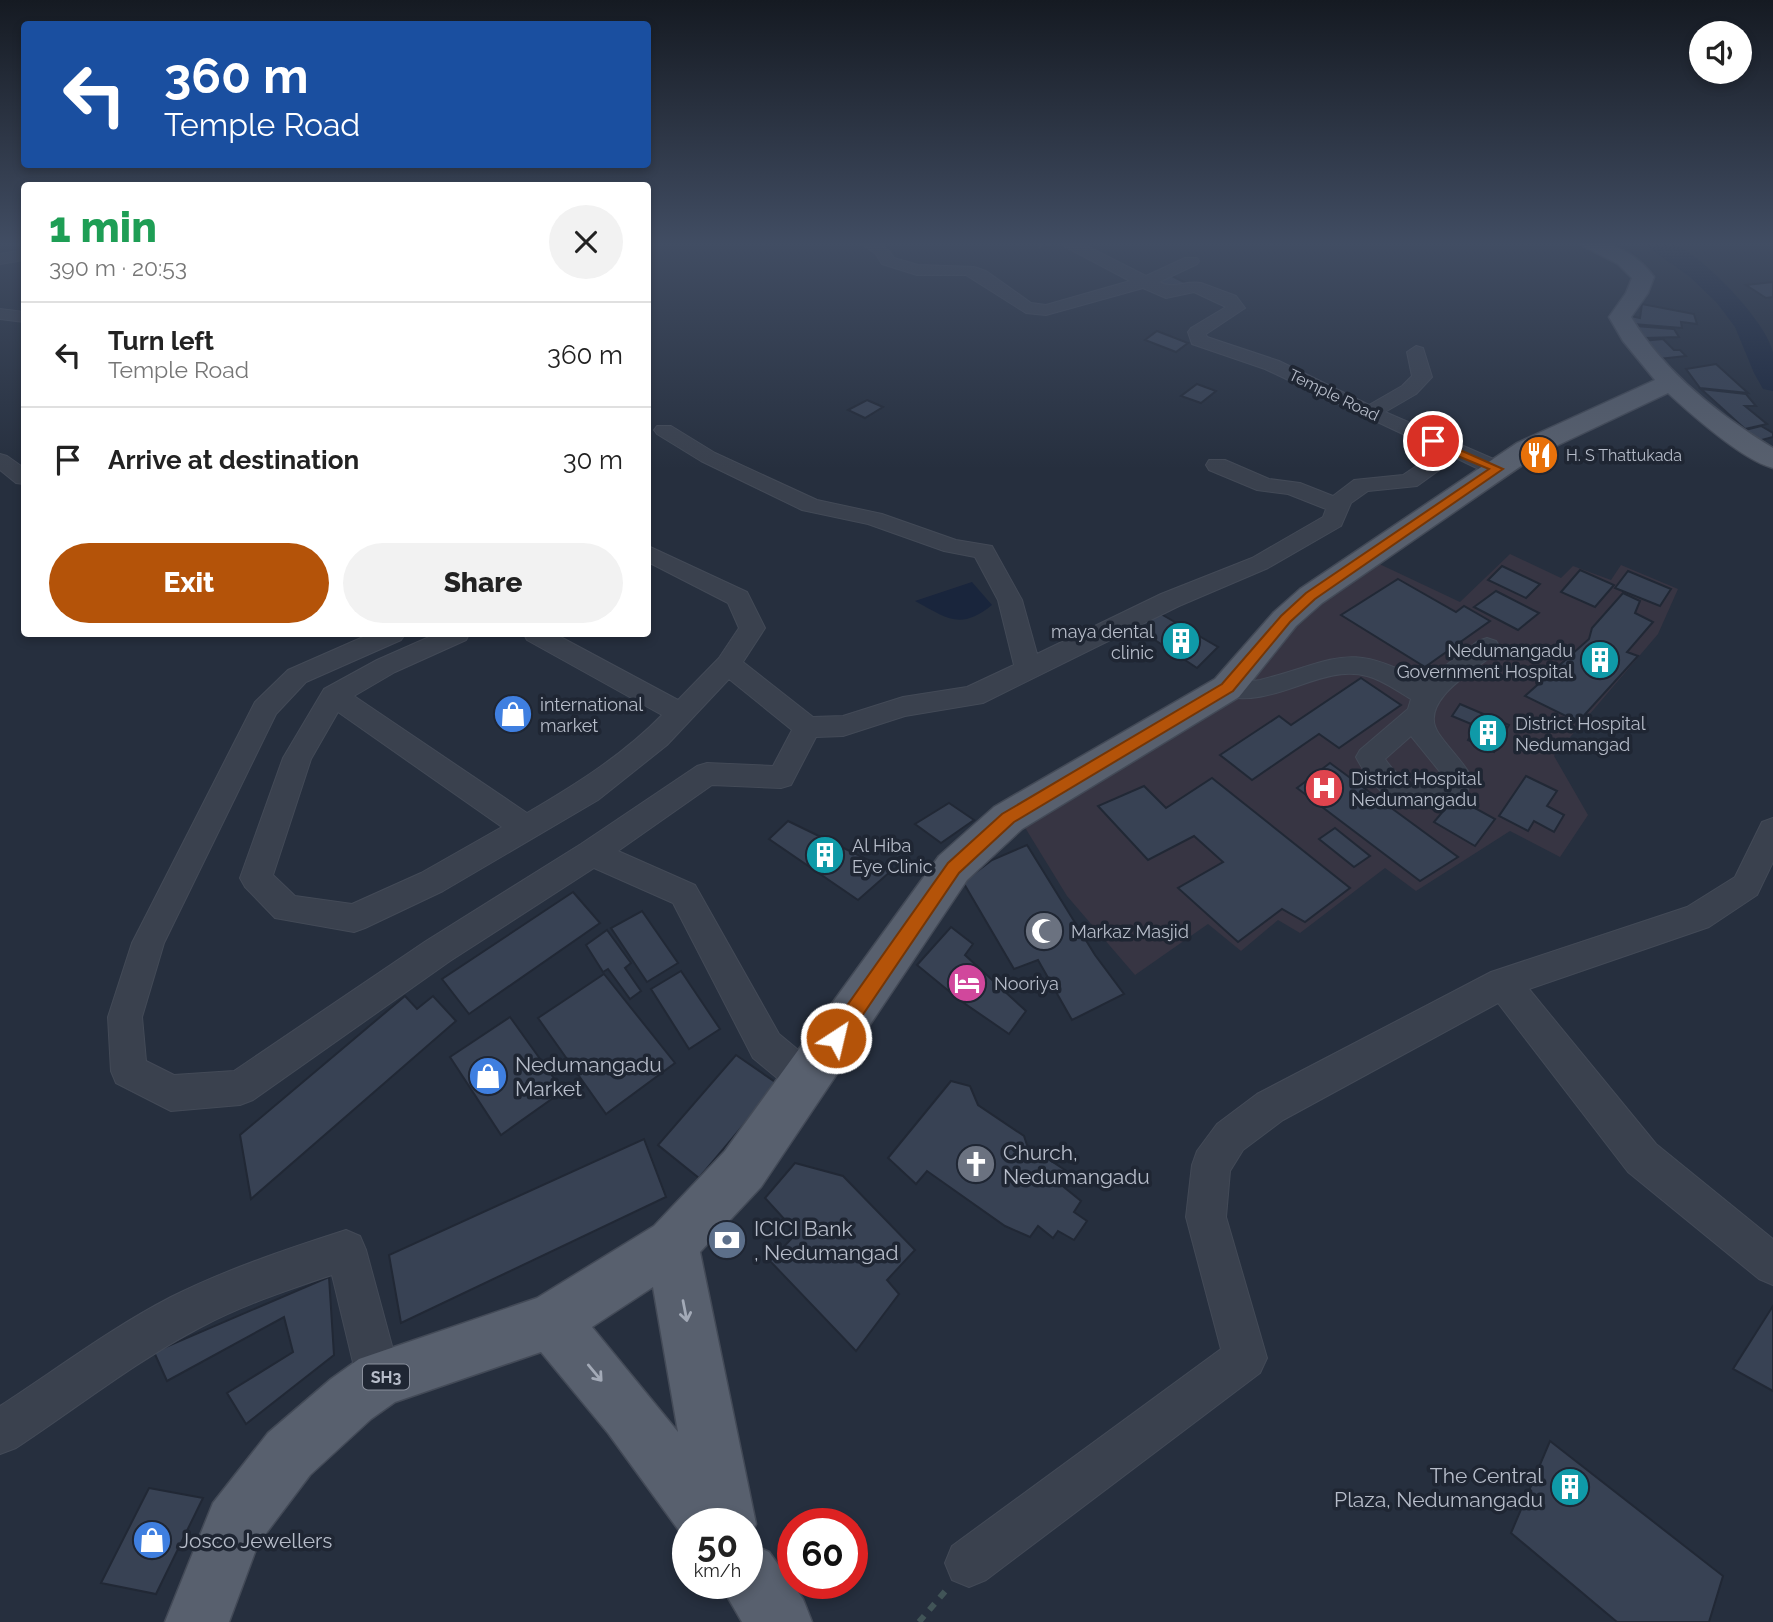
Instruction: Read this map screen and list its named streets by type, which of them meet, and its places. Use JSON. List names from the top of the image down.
{
  "streets": {
    "main road": ["SH3"],
    "street": ["Temple Road"]
  },
  "crossings": [
    ["Temple Road", "SH3"]
  ],
  "places": {
    "restaurant": ["H. S Thattukada"],
    "building": [
      "maya dental clinic",
      "Nedumangadu Government Hospital",
      "District Hospital Nedumangad",
      "Al Hiba Eye Clinic",
      "The Central Plaza, Nedumangadu"
    ],
    "shop": ["international market", "Nedumangadu Market", "Josco Jewellers"],
    "hospital": ["District Hospital Nedumangadu"],
    "mosque": ["Markaz Masjid"],
    "hotel": ["Nooriya"],
    "church": ["Church, Nedumangadu"],
    "bank": ["ICICI Bank , Nedumangad"]
  },
  "page": {
    "turn": ["360 m", "Temple Road"],
    "heading": ["1 min", "390 m · 20:53"],
    "list": [
      {
        "name": "Turn left",
        "note": "Temple Road",
        "value": "360 m"
      },
      {
        "name": "Arrive at destination",
        "value": "30 m"
      }
    ],
    "buttons": ["Exit", "Share"],
    "speed": "50 km/h",
    "limit": "60"
  }
}
